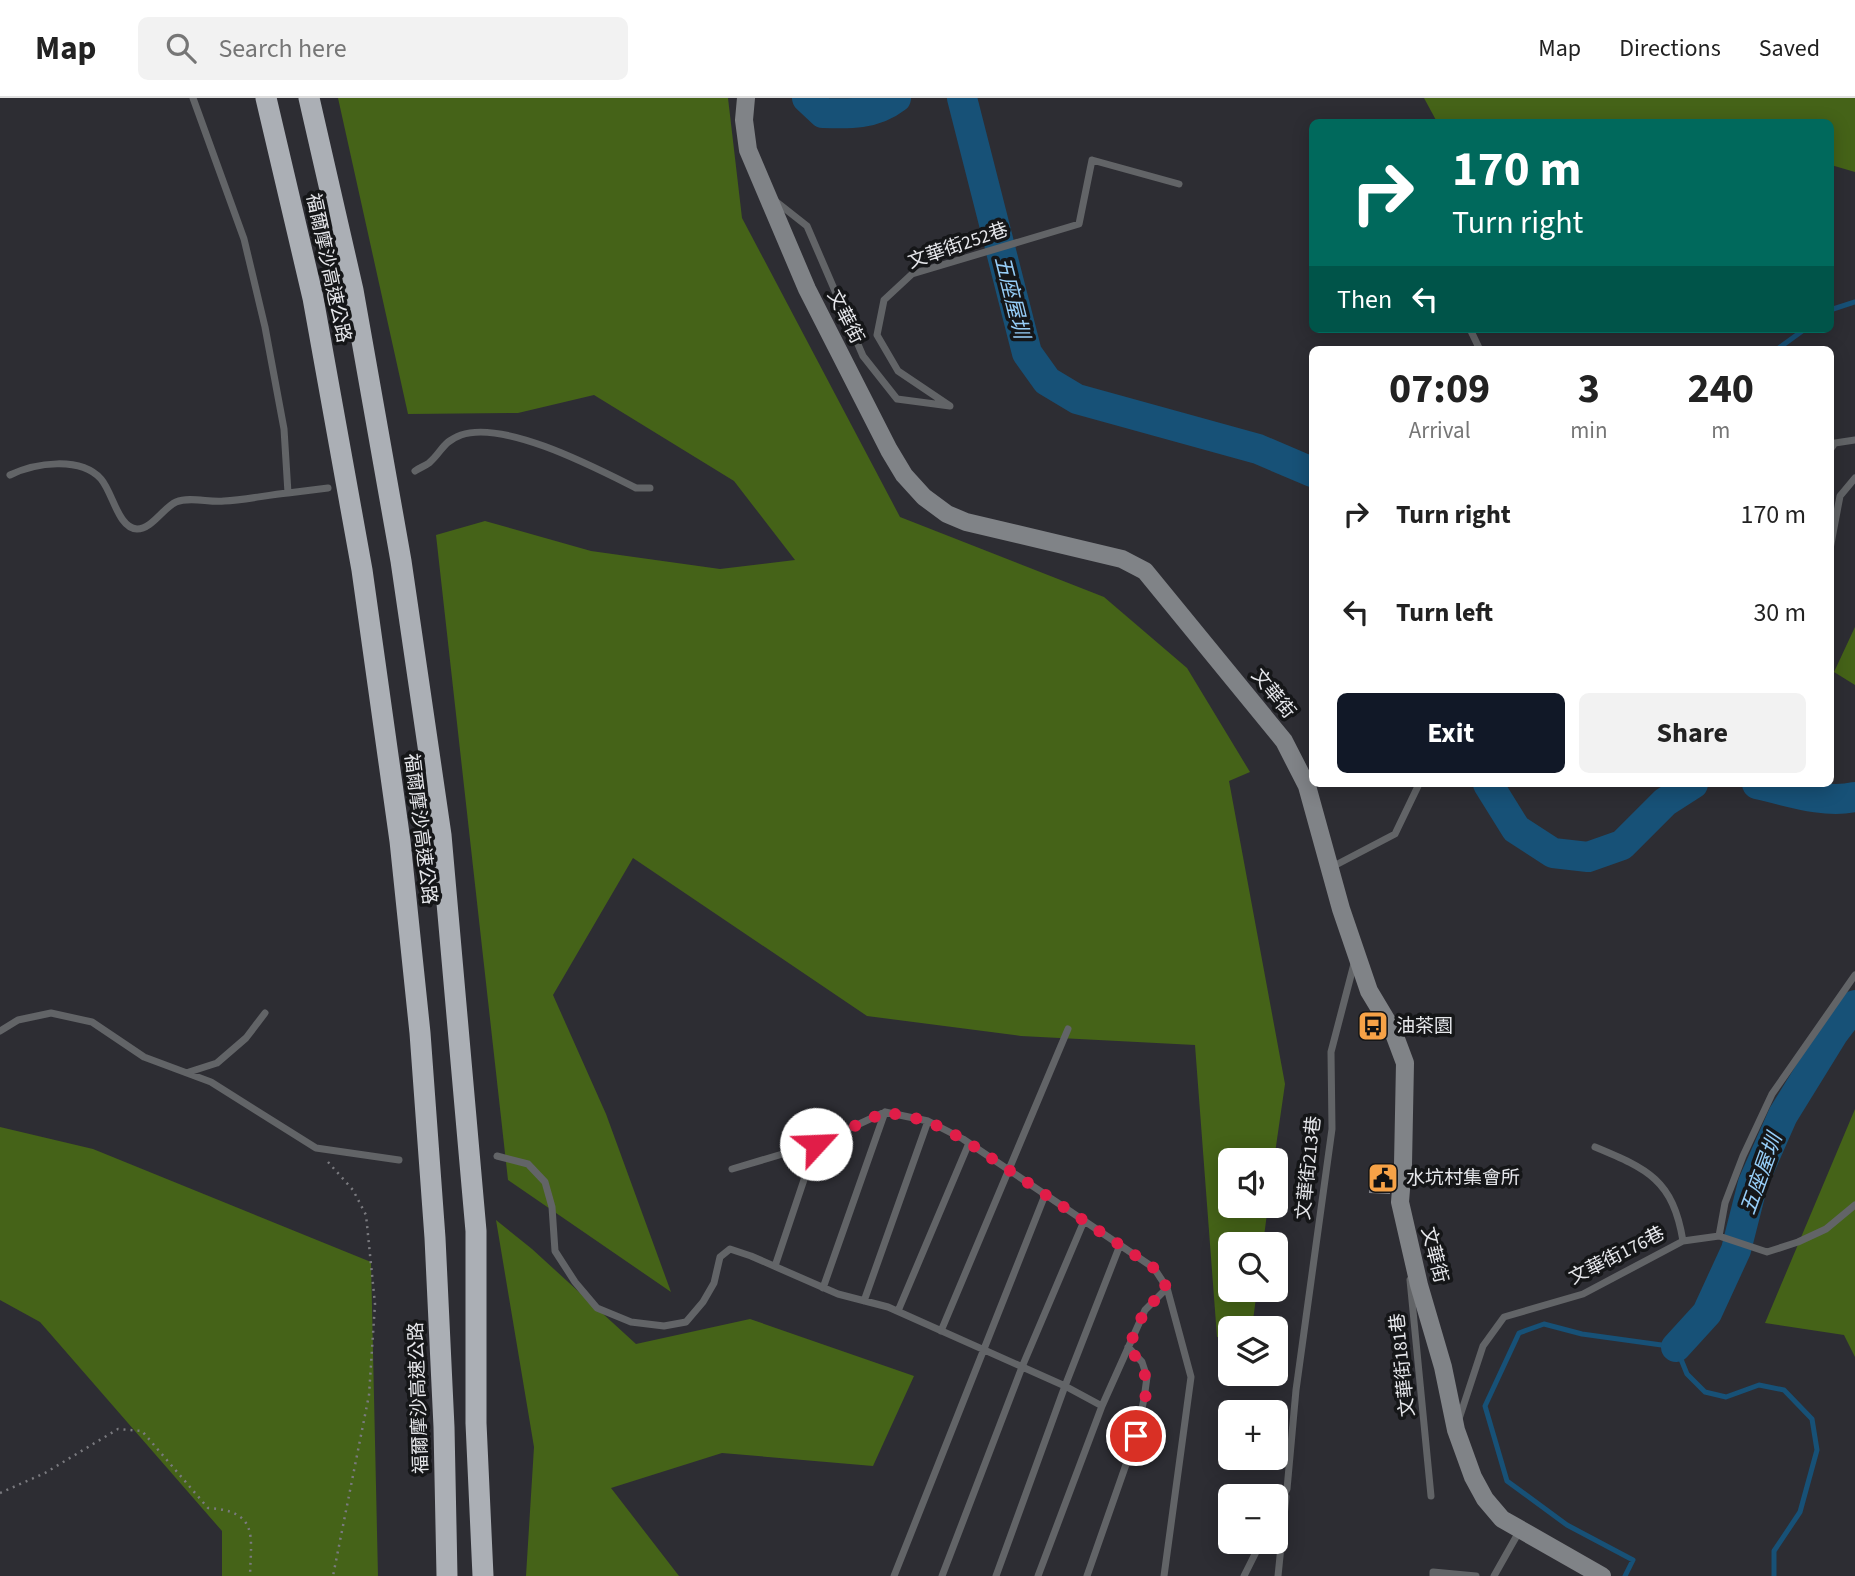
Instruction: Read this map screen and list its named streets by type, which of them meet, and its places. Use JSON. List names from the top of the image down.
{
  "streets": {
    "highway": ["福爾摩沙高速公路"],
    "street": ["文華街"],
    "lane": [
      "文華街252巷",
      "文華街213巷",
      "文華街176巷",
      "文華街181巷"
    ]
  },
  "crossings": [
    ["文華街252巷", "文華街"],
    ["文華街", "文華街213巷"],
    ["文華街", "文華街176巷"],
    ["文華街", "文華街181巷"]
  ],
  "water": ["五座屋圳"],
  "places": {
    "bus stop": ["油茶園"],
    "public building": ["水坑村集會所"]
  },
  "page": {
    "header": "Map",
    "search": "Search here",
    "nav": ["Map", "Directions", "Saved"],
    "turn": ["170 m", "Turn right"],
    "then": "Then",
    "eta": [
      "07:09",
      "Arrival",
      "3",
      "min",
      "240",
      "m"
    ],
    "list": [
      {
        "name": "Turn right",
        "value": "170 m"
      },
      {
        "name": "Turn left",
        "value": "30 m"
      }
    ],
    "buttons": ["Exit", "Share"],
    "map_buttons": ["+", "−"]
  }
}
